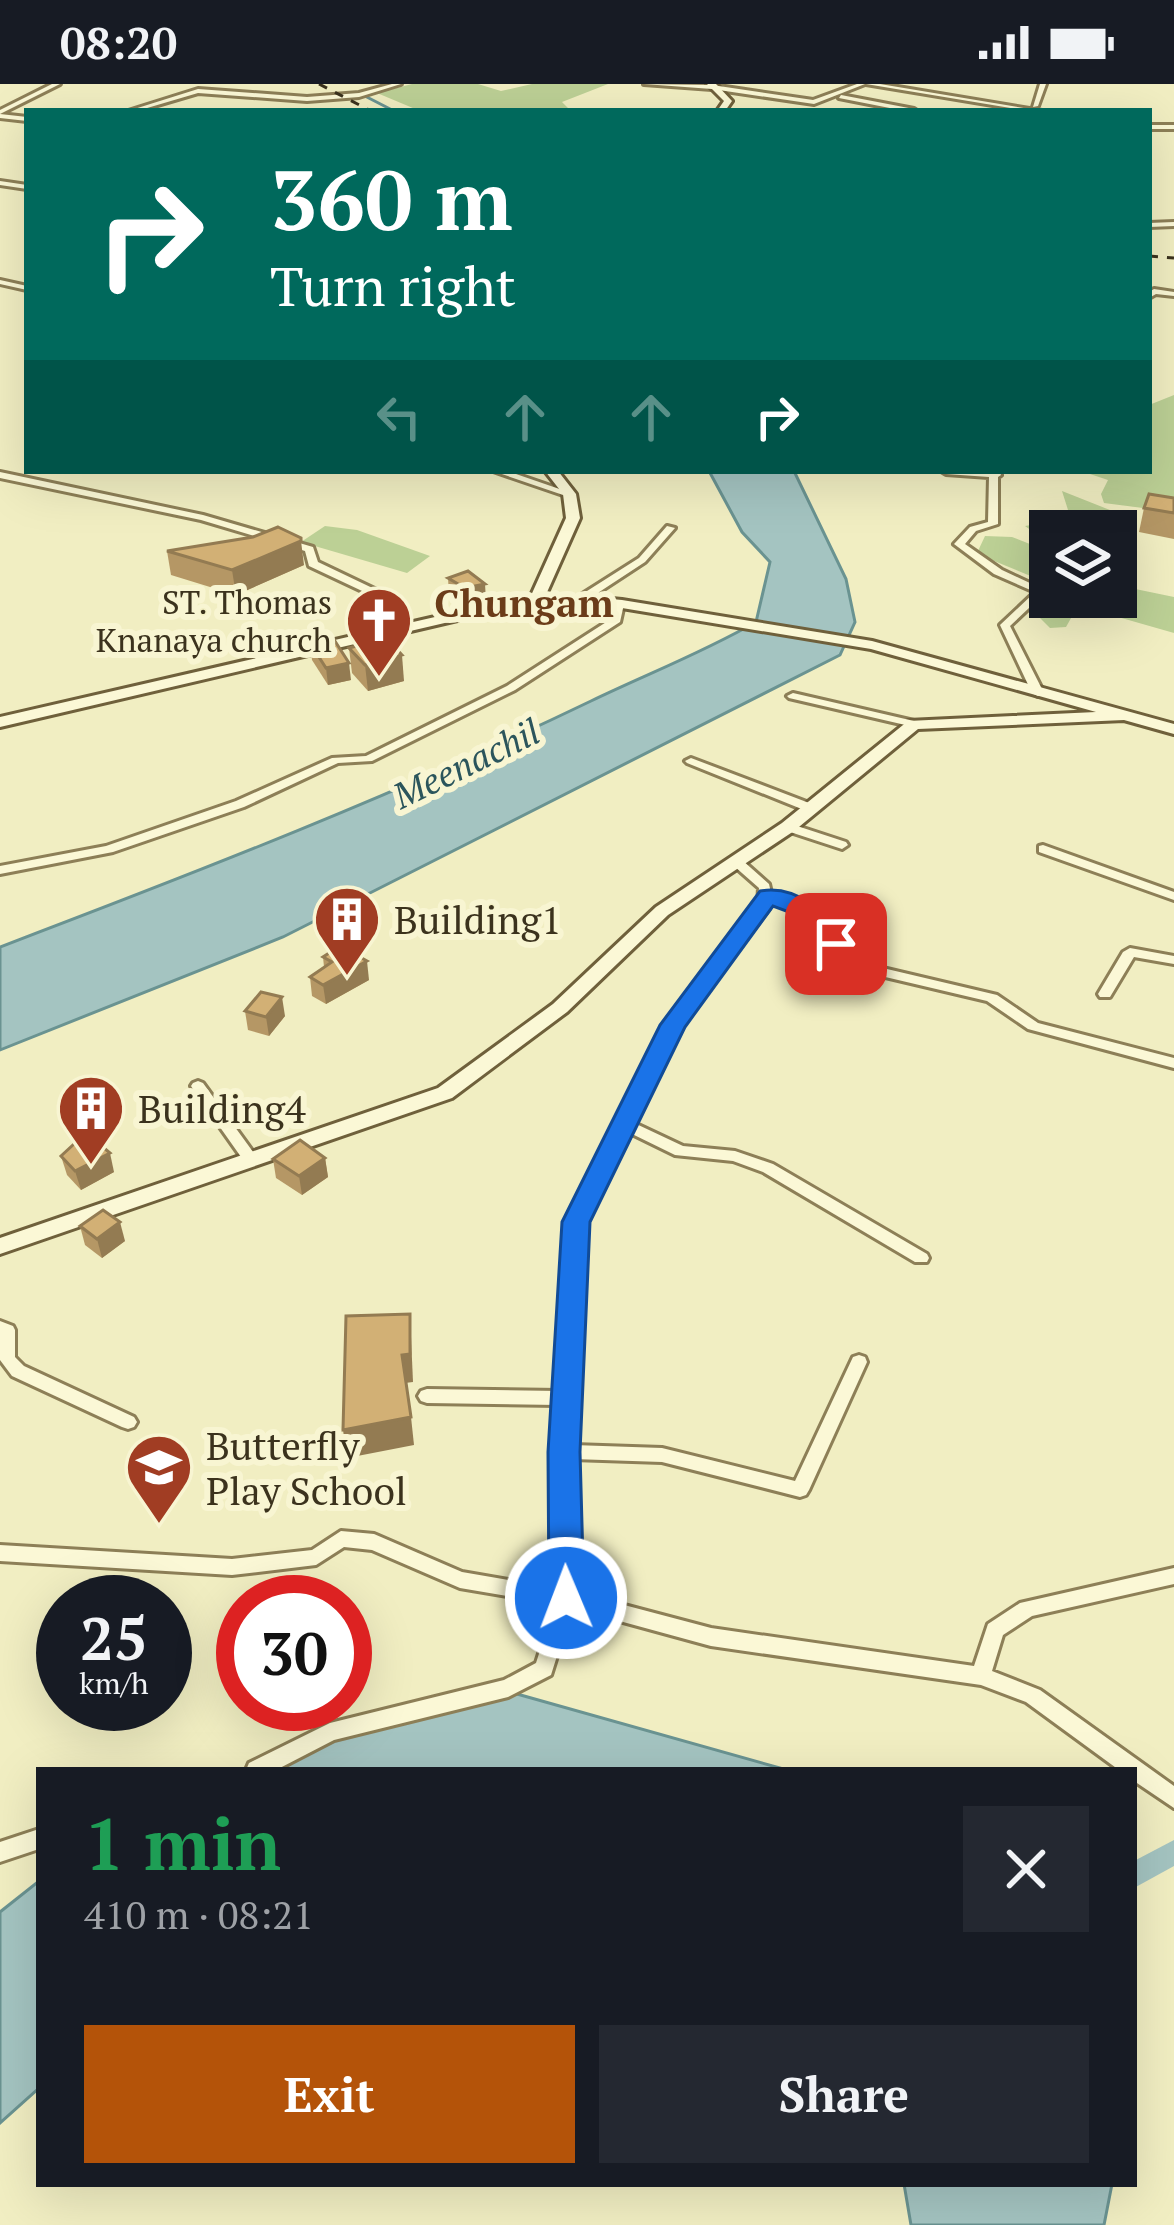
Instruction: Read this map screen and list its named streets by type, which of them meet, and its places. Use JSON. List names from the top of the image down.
{
  "districts": ["Chungam"],
  "water": ["Meenachil"],
  "places": {
    "church": ["ST. Thomas Knanaya church"],
    "building": ["Building1", "Building4"],
    "school or university": ["Butterfly Play School"]
  },
  "page": {
    "status": "08:20",
    "turn": ["360 m", "Turn right"],
    "speed": "25 km/h",
    "limit": "30",
    "heading": ["1 min", "410 m · 08:21"],
    "buttons": ["Exit", "Share"]
  }
}
